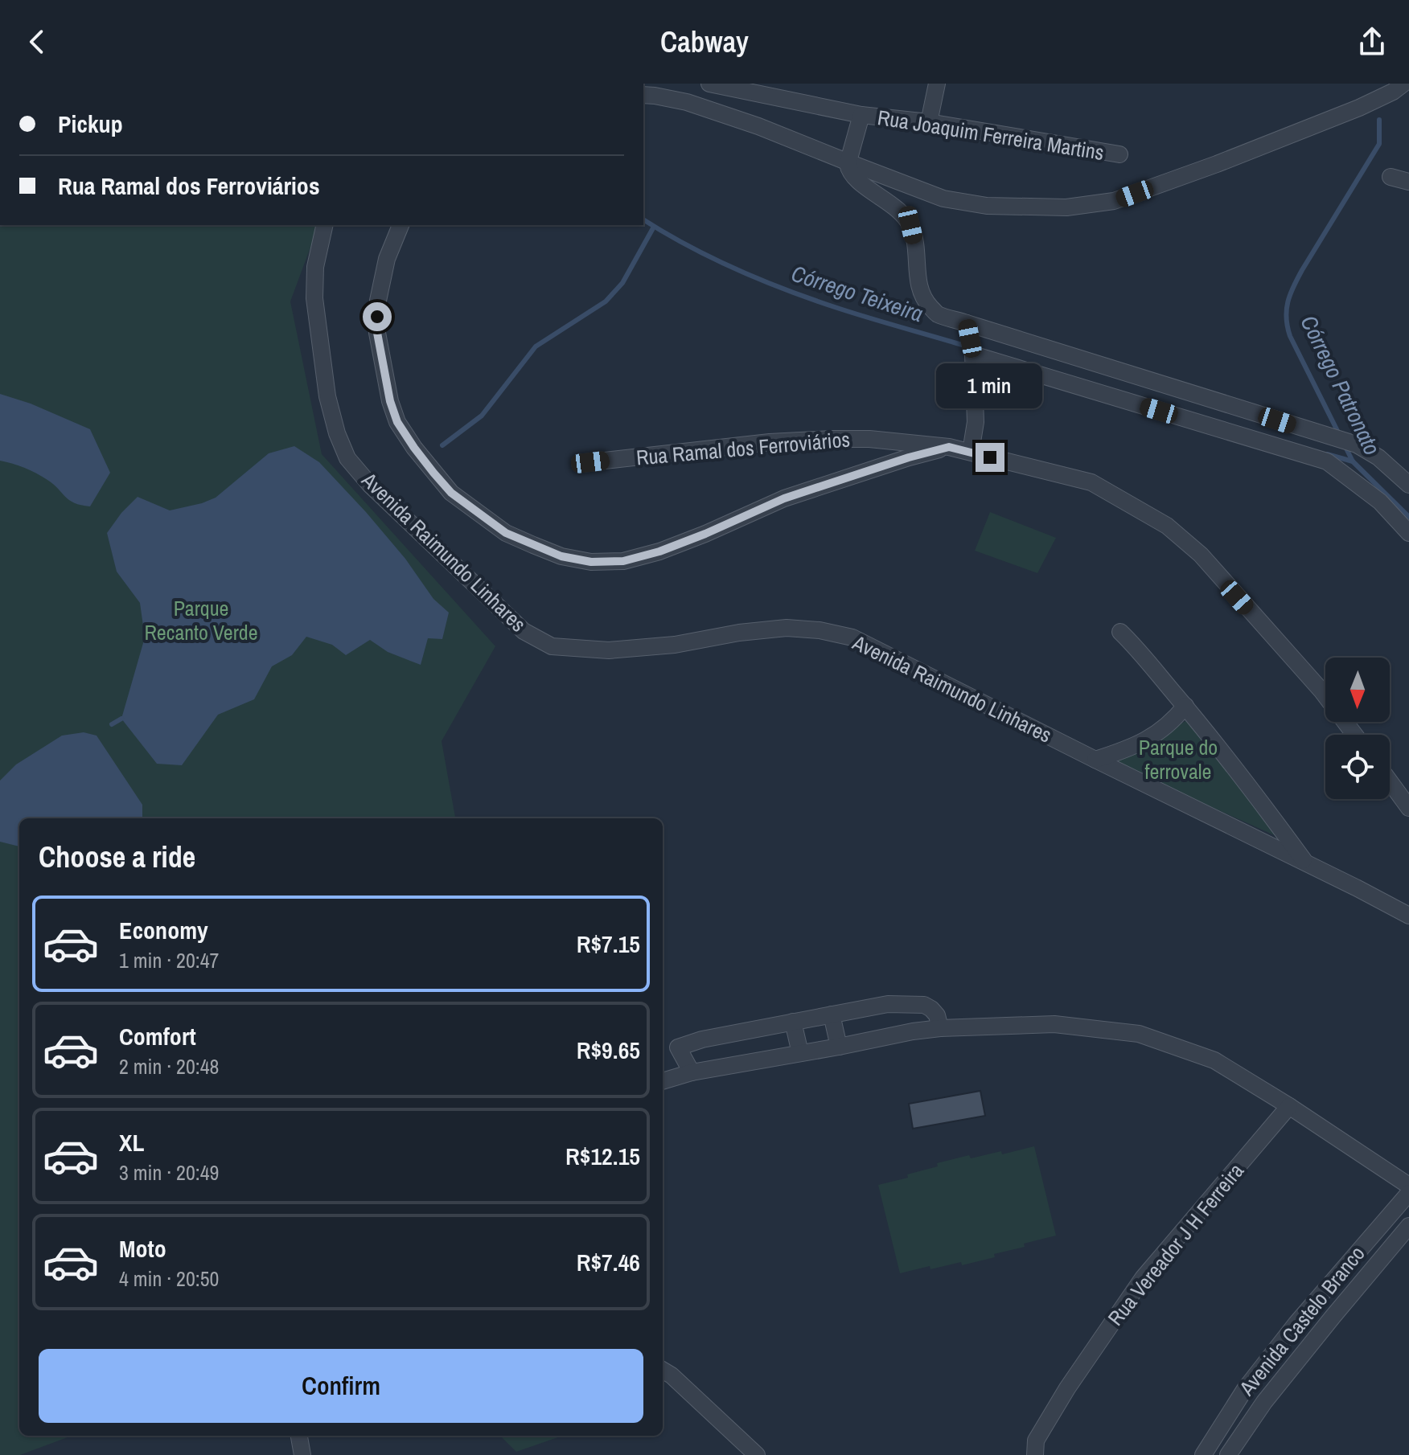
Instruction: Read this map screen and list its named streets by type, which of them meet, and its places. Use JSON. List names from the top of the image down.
{
  "streets": {
    "street": [
      "Rua Joaquim Ferreira Martins",
      "Rua Ramal dos Ferroviários",
      "Avenida Raimundo Linhares",
      "Rua Vereador J H Ferreira",
      "Avenida Castelo Branco"
    ]
  },
  "water": ["Córrego Teixeira", "Córrego Patronato"],
  "parks": ["Parque Recanto Verde", "Parque do ferrovale"],
  "north": "bottom",
  "page": {
    "header": "Cabway",
    "banner": ["Pickup", "Rua Ramal dos Ferroviários"],
    "bubble": "1 min",
    "heading": "Choose a ride",
    "list": [
      {
        "name": "Economy",
        "note": "1 min · 20:47",
        "value": "R$7.15"
      },
      {
        "name": "Comfort",
        "note": "2 min · 20:48",
        "value": "R$9.65"
      },
      {
        "name": "XL",
        "note": "3 min · 20:49",
        "value": "R$12.15"
      },
      {
        "name": "Moto",
        "note": "4 min · 20:50",
        "value": "R$7.46"
      }
    ],
    "buttons": "Confirm"
  }
}
